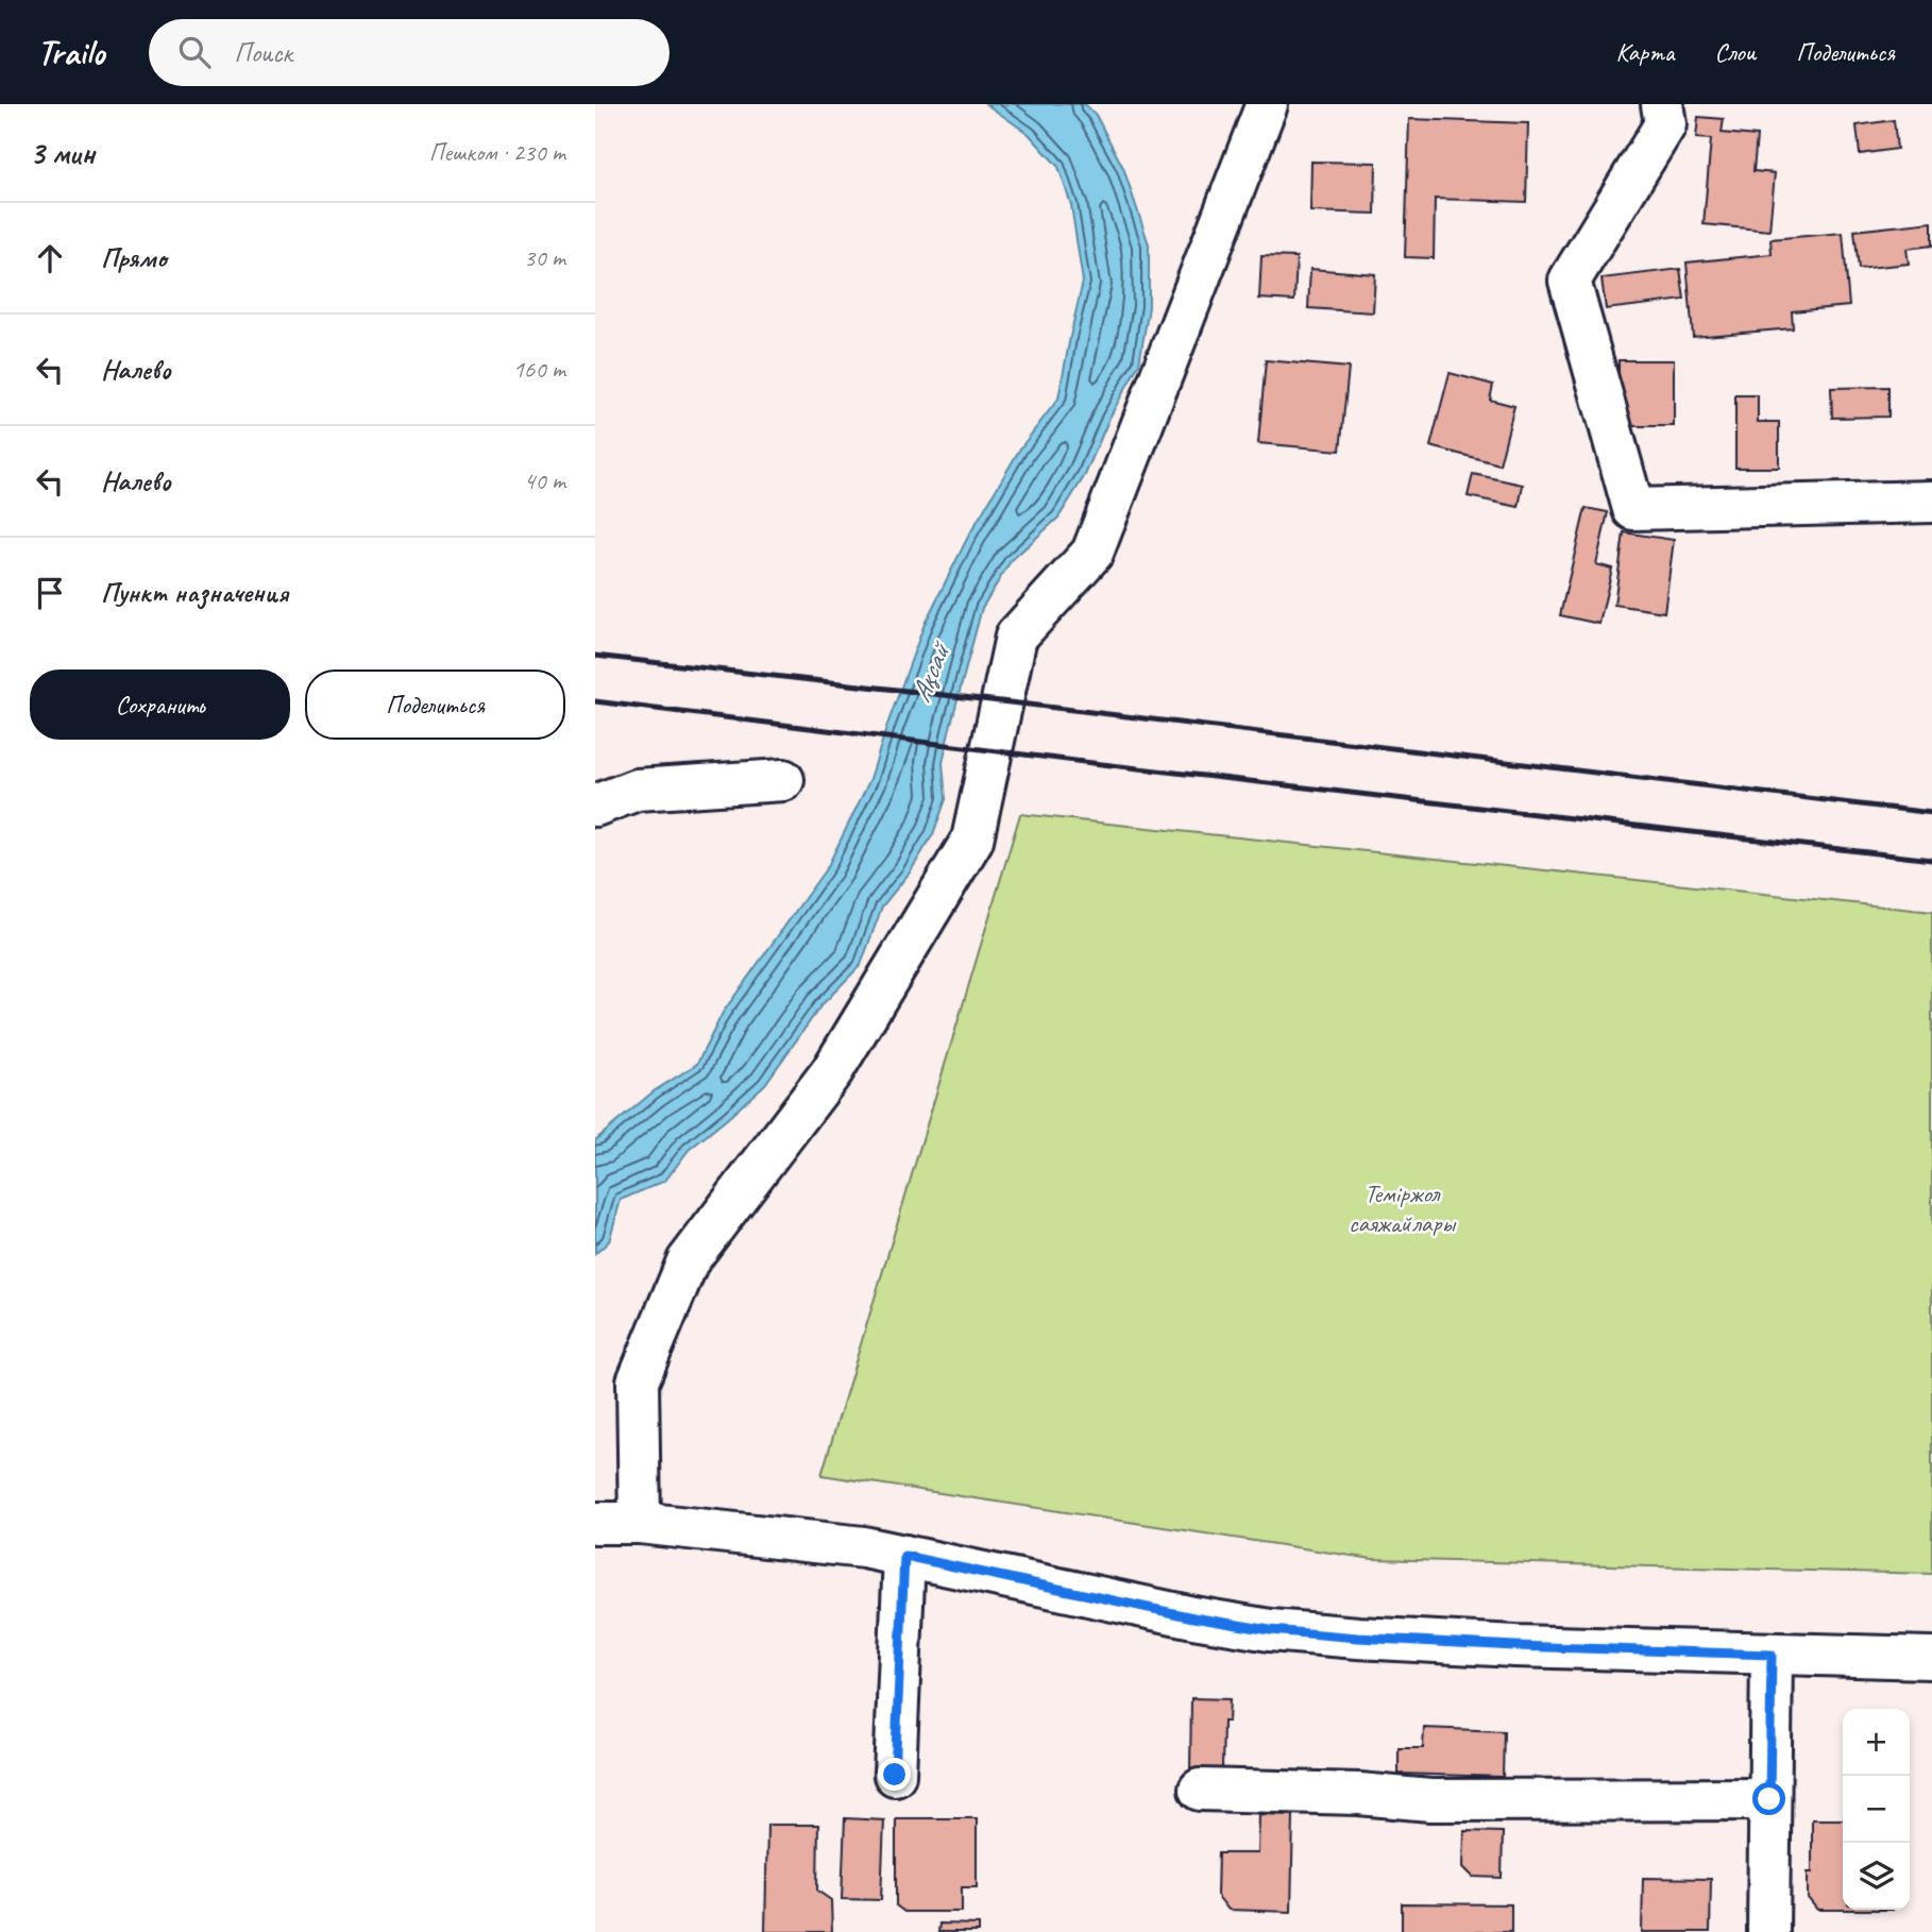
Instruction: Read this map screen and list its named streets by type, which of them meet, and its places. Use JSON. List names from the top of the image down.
{
  "water": ["Ақсай"],
  "parks": ["Теміржол саяжайлары"],
  "page": {
    "header": "Trailo",
    "search": "Поиск",
    "nav": ["Карта", "Слои", "Поделиться"],
    "heading": ["3 мин", "Пешком · 230 m"],
    "list": [
      ["Прямо", "30 m"],
      ["Налево", "160 m"],
      ["Налево", "40 m"],
      "Пункт назначения"
    ],
    "buttons": ["Сохранить", "Поделиться"],
    "map_buttons": ["+", "−"]
  }
}
